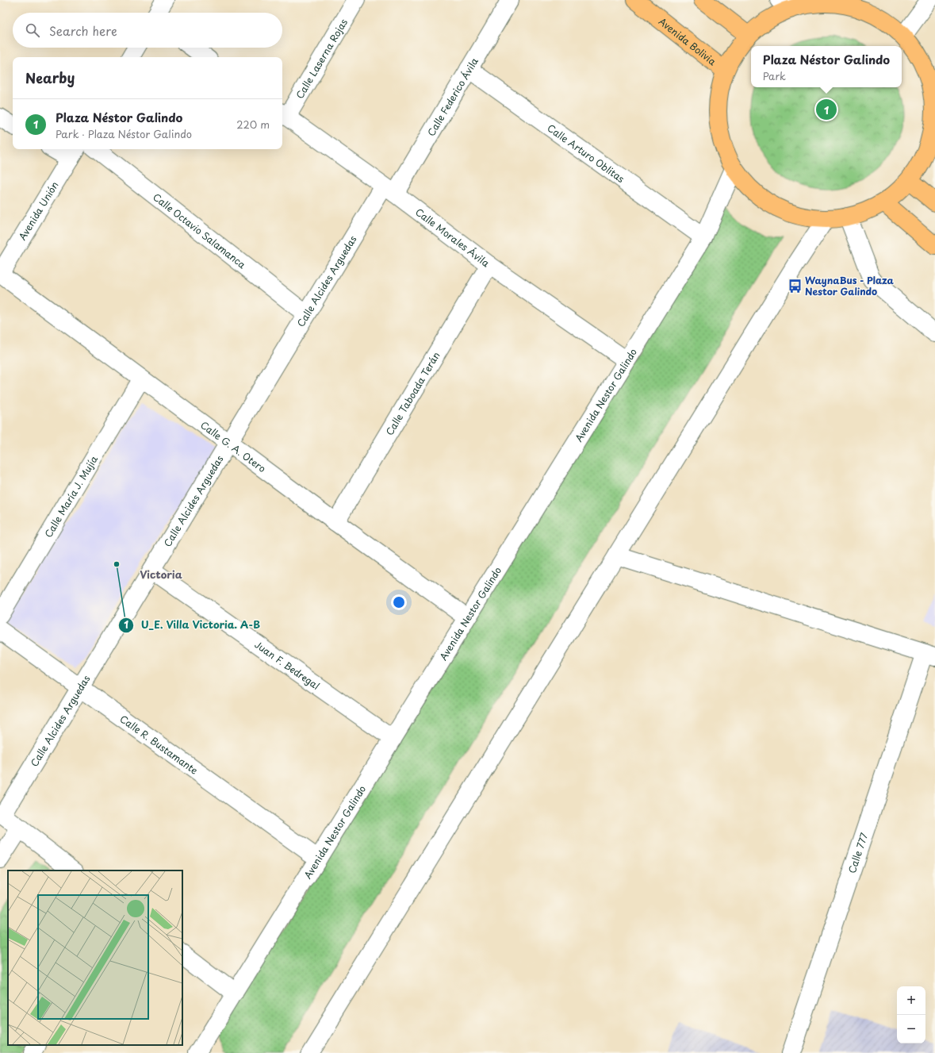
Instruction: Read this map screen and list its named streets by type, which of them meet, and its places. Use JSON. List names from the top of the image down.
{
  "streets": {
    "main road": ["Avenida Bolivia"],
    "street": [
      "Calle Laserna Rojas",
      "Calle Federico Ávila",
      "Calle Arturo Oblitas",
      "Avenida Unión",
      "Calle Octavio Salamanca",
      "Calle Morales Ávila",
      "Calle Alcides Arguedas",
      "Calle Taboada Terán",
      "Avenida Nestor Galindo",
      "Calle G. A. Otero",
      "Calle María J. Mujía",
      "Juan F. Bedregal",
      "Calle R. Bustamante",
      "Calle 777"
    ]
  },
  "crossings": [
    ["Calle Laserna Rojas", "Calle Morales Ávila"],
    ["Calle Federico Ávila", "Calle Arturo Oblitas"],
    ["Calle Federico Ávila", "Calle Morales Ávila"],
    ["Calle Federico Ávila", "Calle Alcides Arguedas"],
    ["Calle Arturo Oblitas", "Avenida Nestor Galindo"],
    ["Avenida Unión", "Calle G. A. Otero"],
    ["Calle Octavio Salamanca", "Calle Alcides Arguedas"],
    ["Calle Morales Ávila", "Calle Alcides Arguedas"],
    ["Calle Morales Ávila", "Calle Taboada Terán"],
    ["Calle Morales Ávila", "Avenida Nestor Galindo"],
    ["Calle Alcides Arguedas", "Calle G. A. Otero"],
    ["Calle Alcides Arguedas", "Juan F. Bedregal"],
    ["Calle Alcides Arguedas", "Calle R. Bustamante"],
    ["Calle Taboada Terán", "Calle G. A. Otero"],
    ["Avenida Nestor Galindo", "Calle G. A. Otero"],
    ["Avenida Nestor Galindo", "Juan F. Bedregal"],
    ["Avenida Nestor Galindo", "Calle R. Bustamante"],
    ["Calle G. A. Otero", "Calle María J. Mujía"]
  ],
  "districts": ["Victoria"],
  "places": {
    "bus stop": ["WaynaBus - Plaza Nestor Galindo"],
    "other": ["U_E. Villa Victoria. A-B"]
  },
  "page": {
    "search": "Search here",
    "popup": ["Plaza Néstor Galindo", "Park"],
    "heading": "Nearby",
    "pins": "1",
    "list": [
      {
        "mark": "1",
        "name": "Plaza Néstor Galindo",
        "note": "Park · Plaza Néstor Galindo",
        "value": "220 m"
      }
    ],
    "map_buttons": ["+", "−"]
  }
}
